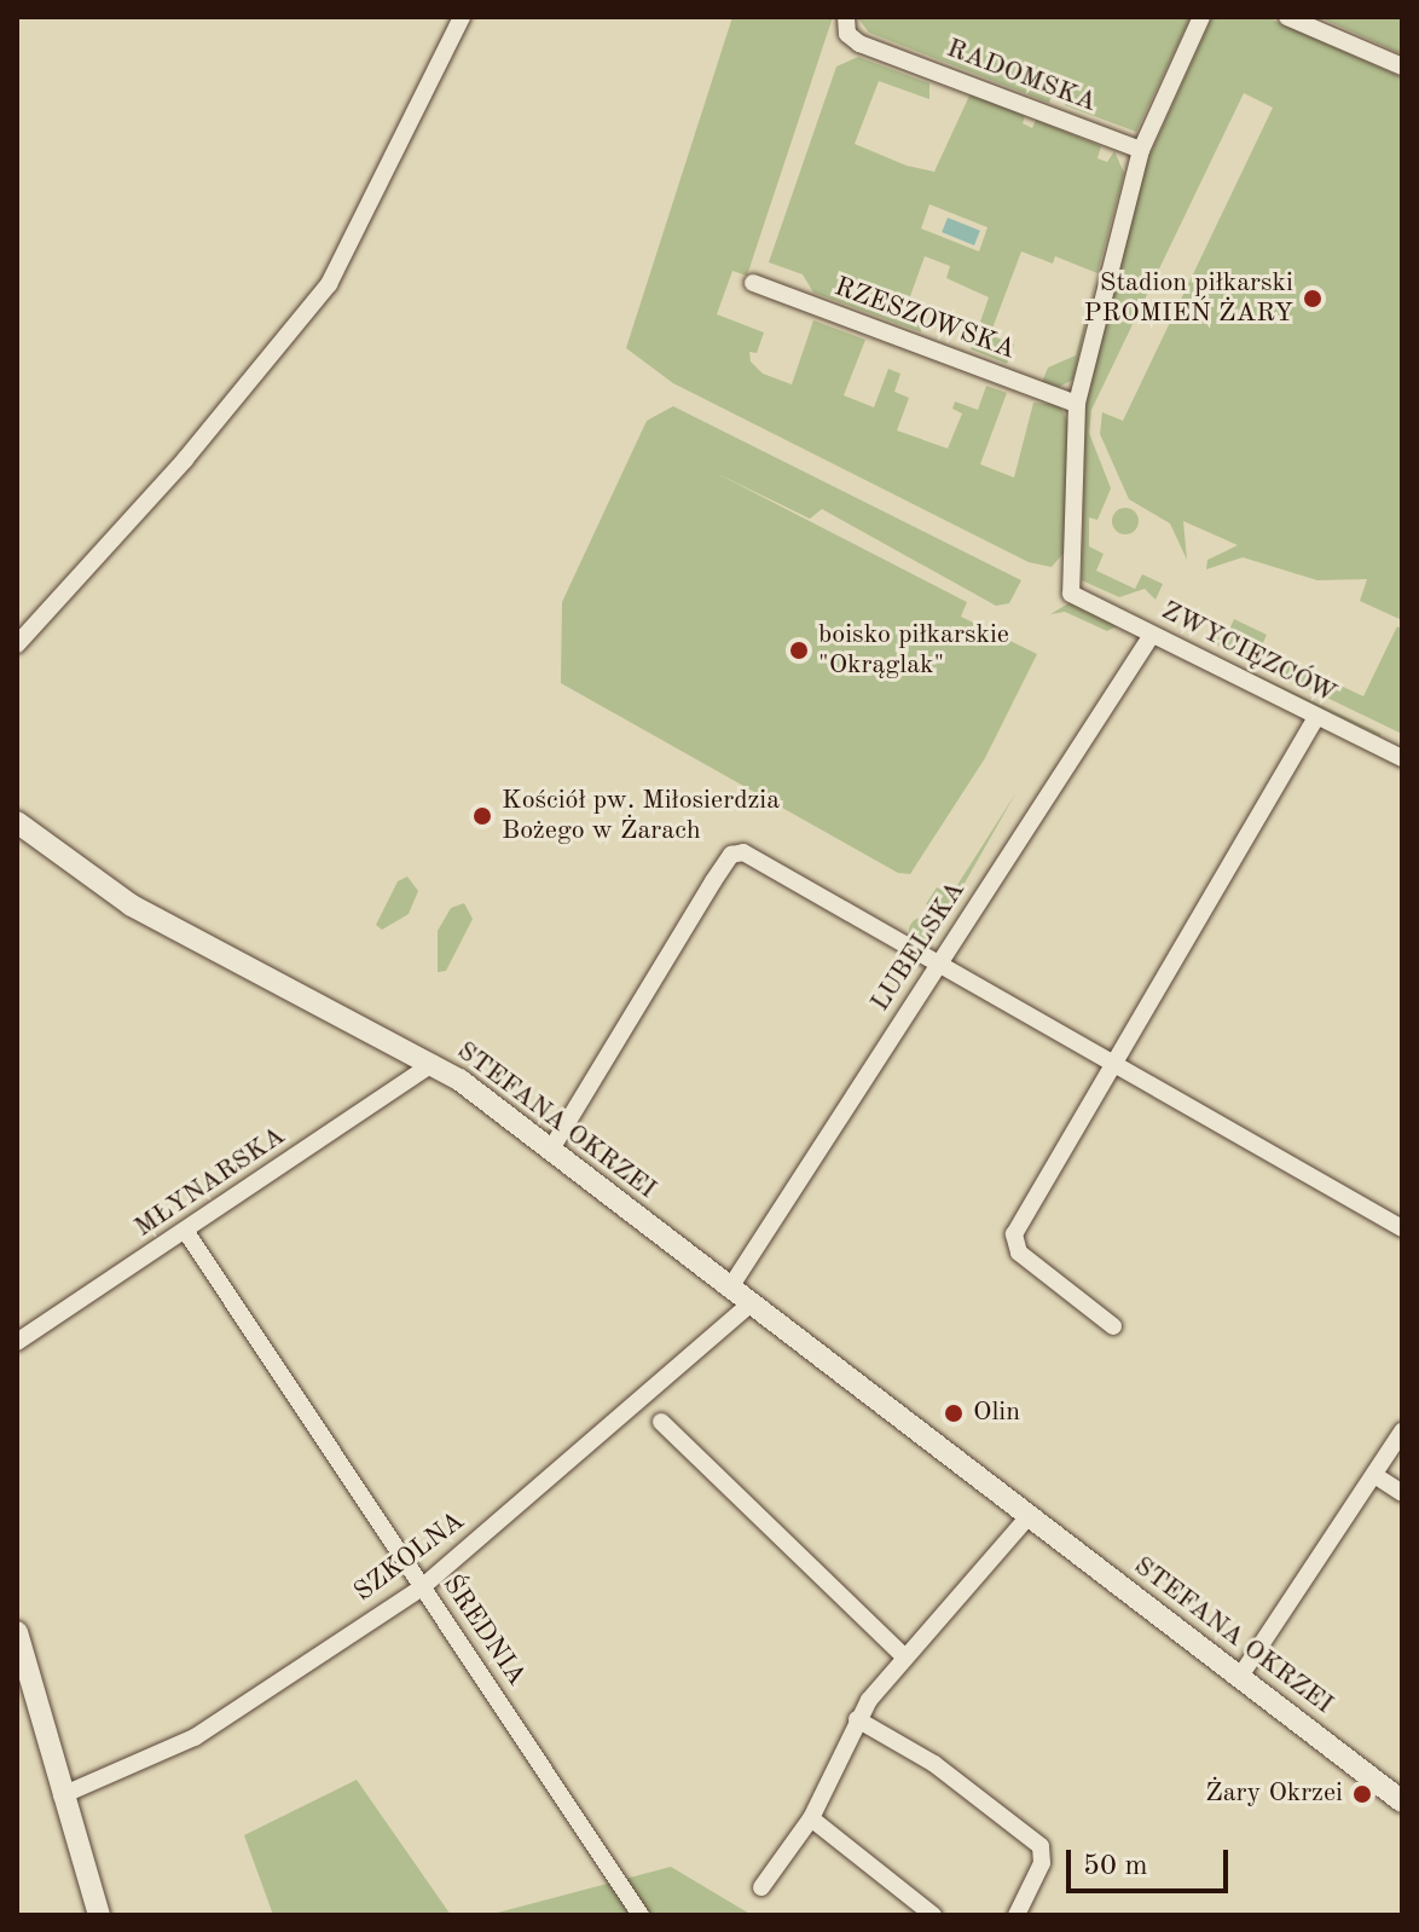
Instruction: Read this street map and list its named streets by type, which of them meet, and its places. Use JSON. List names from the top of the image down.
{
  "streets": {
    "street": [
      "RADOMSKA",
      "RZESZOWSKA",
      "ZWYCIĘZCÓW",
      "LUBELSKA",
      "STEFANA OKRZEI",
      "MŁYNARSKA",
      "SZKOLNA",
      "ŚREDNIA"
    ]
  },
  "crossings": [
    ["RZESZOWSKA", "ZWYCIĘZCÓW"],
    ["ZWYCIĘZCÓW", "LUBELSKA"],
    ["LUBELSKA", "STEFANA OKRZEI"],
    ["STEFANA OKRZEI", "MŁYNARSKA"],
    ["STEFANA OKRZEI", "SZKOLNA"],
    ["MŁYNARSKA", "ŚREDNIA"],
    ["SZKOLNA", "ŚREDNIA"]
  ],
  "places": [
    "Stadion piłkarski PROMIEŃ ŻARY",
    "boisko piłkarskie \"Okrąglak\"",
    "Kościół pw. Miłosierdzia Bożego w Żarach",
    "Olin",
    "Żary Okrzei"
  ],
  "scale_bar": "50 m"
}
